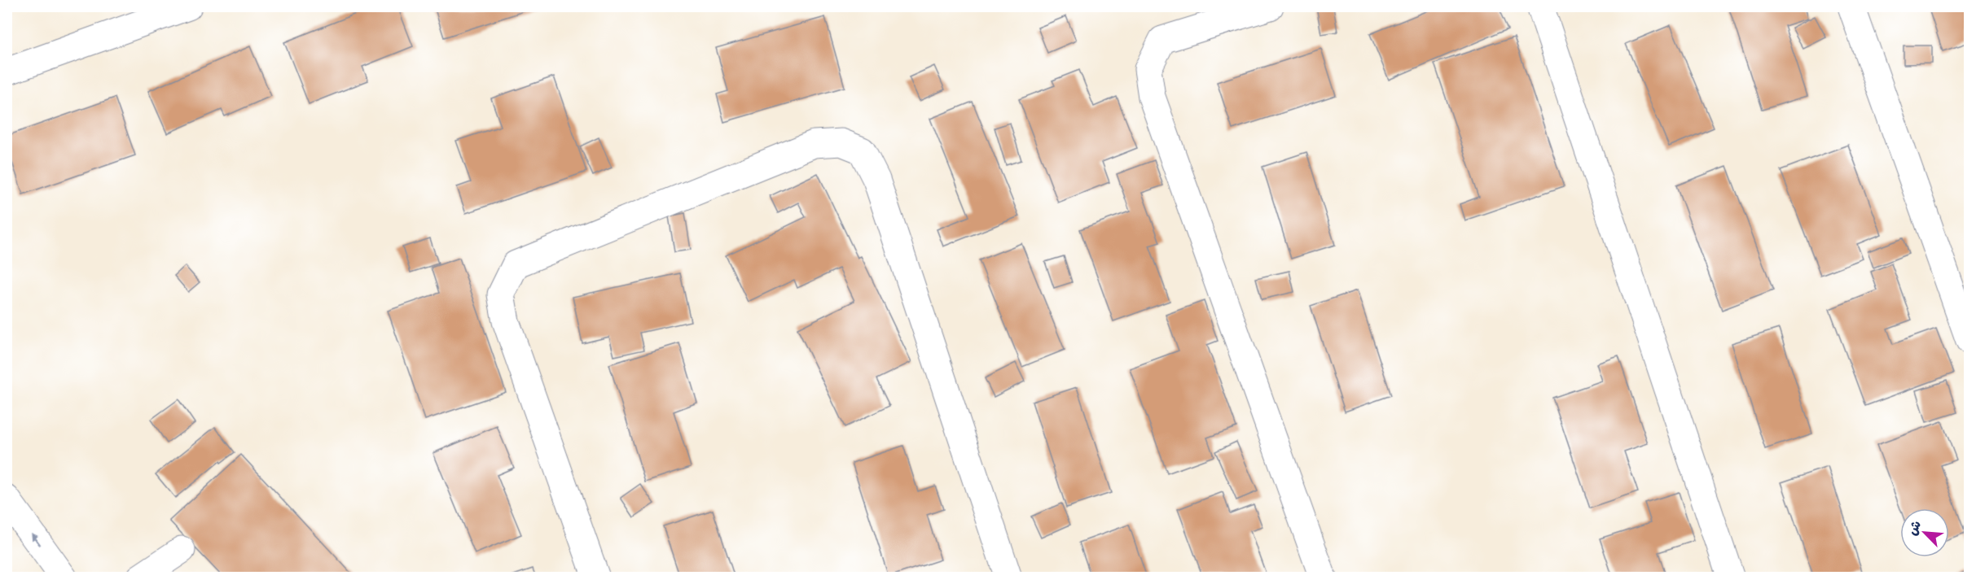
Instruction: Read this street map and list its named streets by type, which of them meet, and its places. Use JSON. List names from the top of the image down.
{
  "north": "top left"
}
